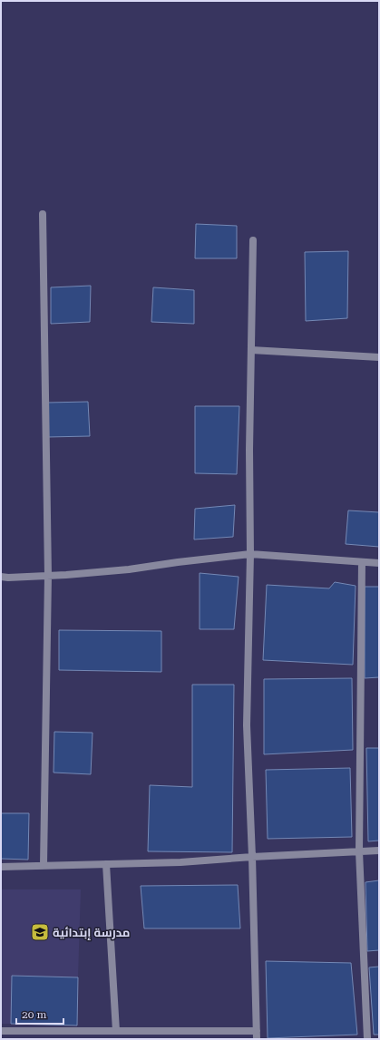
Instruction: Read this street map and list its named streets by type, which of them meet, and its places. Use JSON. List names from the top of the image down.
{
  "places": {
    "school or university": ["مدرسة إبتدائية"]
  },
  "scale_bar": "20 m"
}
